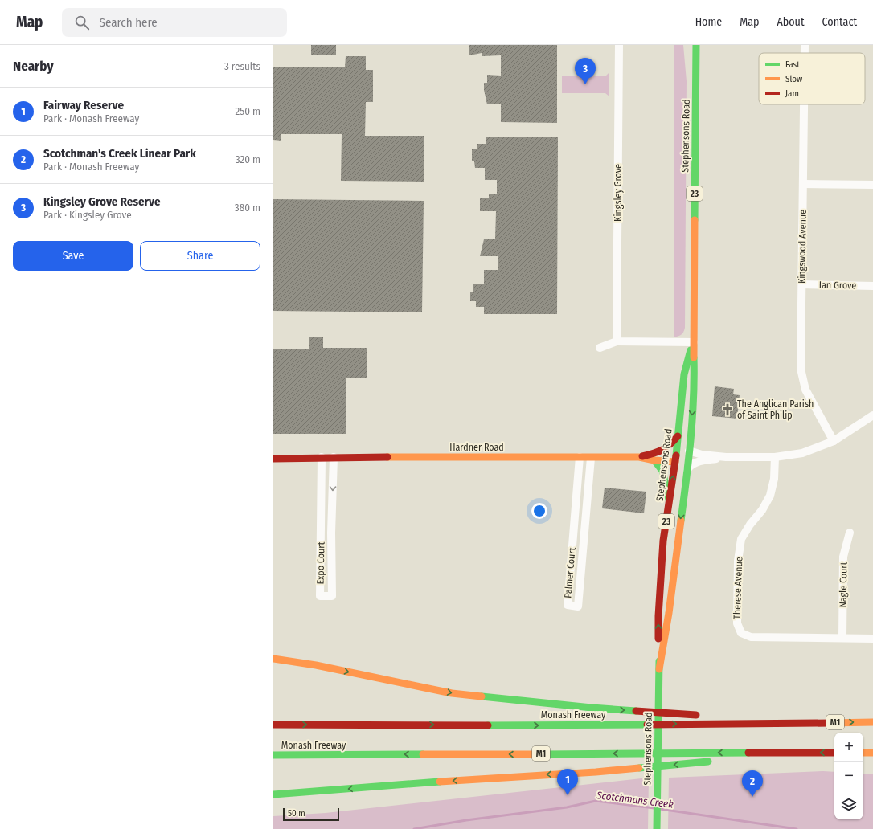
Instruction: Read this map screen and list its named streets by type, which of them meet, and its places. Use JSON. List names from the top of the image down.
{
  "streets": {
    "main road": [
      "Stephensons Road",
      "23",
      "Hardner Road",
      "Monash Freeway",
      "M1"
    ],
    "street": [
      "Kingsley Grove",
      "Kingswood Avenue",
      "Ian Grove",
      "Expo Court",
      "Palmer Court",
      "Nagle Court",
      "Therese Avenue"
    ]
  },
  "crossings": [
    ["Stephensons Road", "Hardner Road"],
    ["Kingswood Avenue", "Ian Grove"],
    ["Hardner Road", "Expo Court"],
    ["Hardner Road", "Palmer Court"],
    ["Nagle Court", "Therese Avenue"]
  ],
  "water": ["Scotchmans Creek"],
  "places": {
    "church": ["The Anglican Parish of Saint Philip"]
  },
  "legend": ["Fast", "Slow", "Jam"],
  "scale_bar": "50 m",
  "page": {
    "header": "Map",
    "search": "Search here",
    "nav": [
      "Home",
      "Map",
      "About",
      "Contact"
    ],
    "heading": ["Nearby", "3 results"],
    "pins": ["3", "1", "2"],
    "list": [
      {
        "mark": "1",
        "name": "Fairway Reserve",
        "note": "Park · Monash Freeway",
        "value": "250 m"
      },
      {
        "mark": "2",
        "name": "Scotchman's Creek Linear Park",
        "note": "Park · Monash Freeway",
        "value": "320 m"
      },
      {
        "mark": "3",
        "name": "Kingsley Grove Reserve",
        "note": "Park · Kingsley Grove",
        "value": "380 m"
      }
    ],
    "buttons": ["Save", "Share"],
    "map_buttons": ["+", "−"],
    "scale": "50 m"
  }
}
